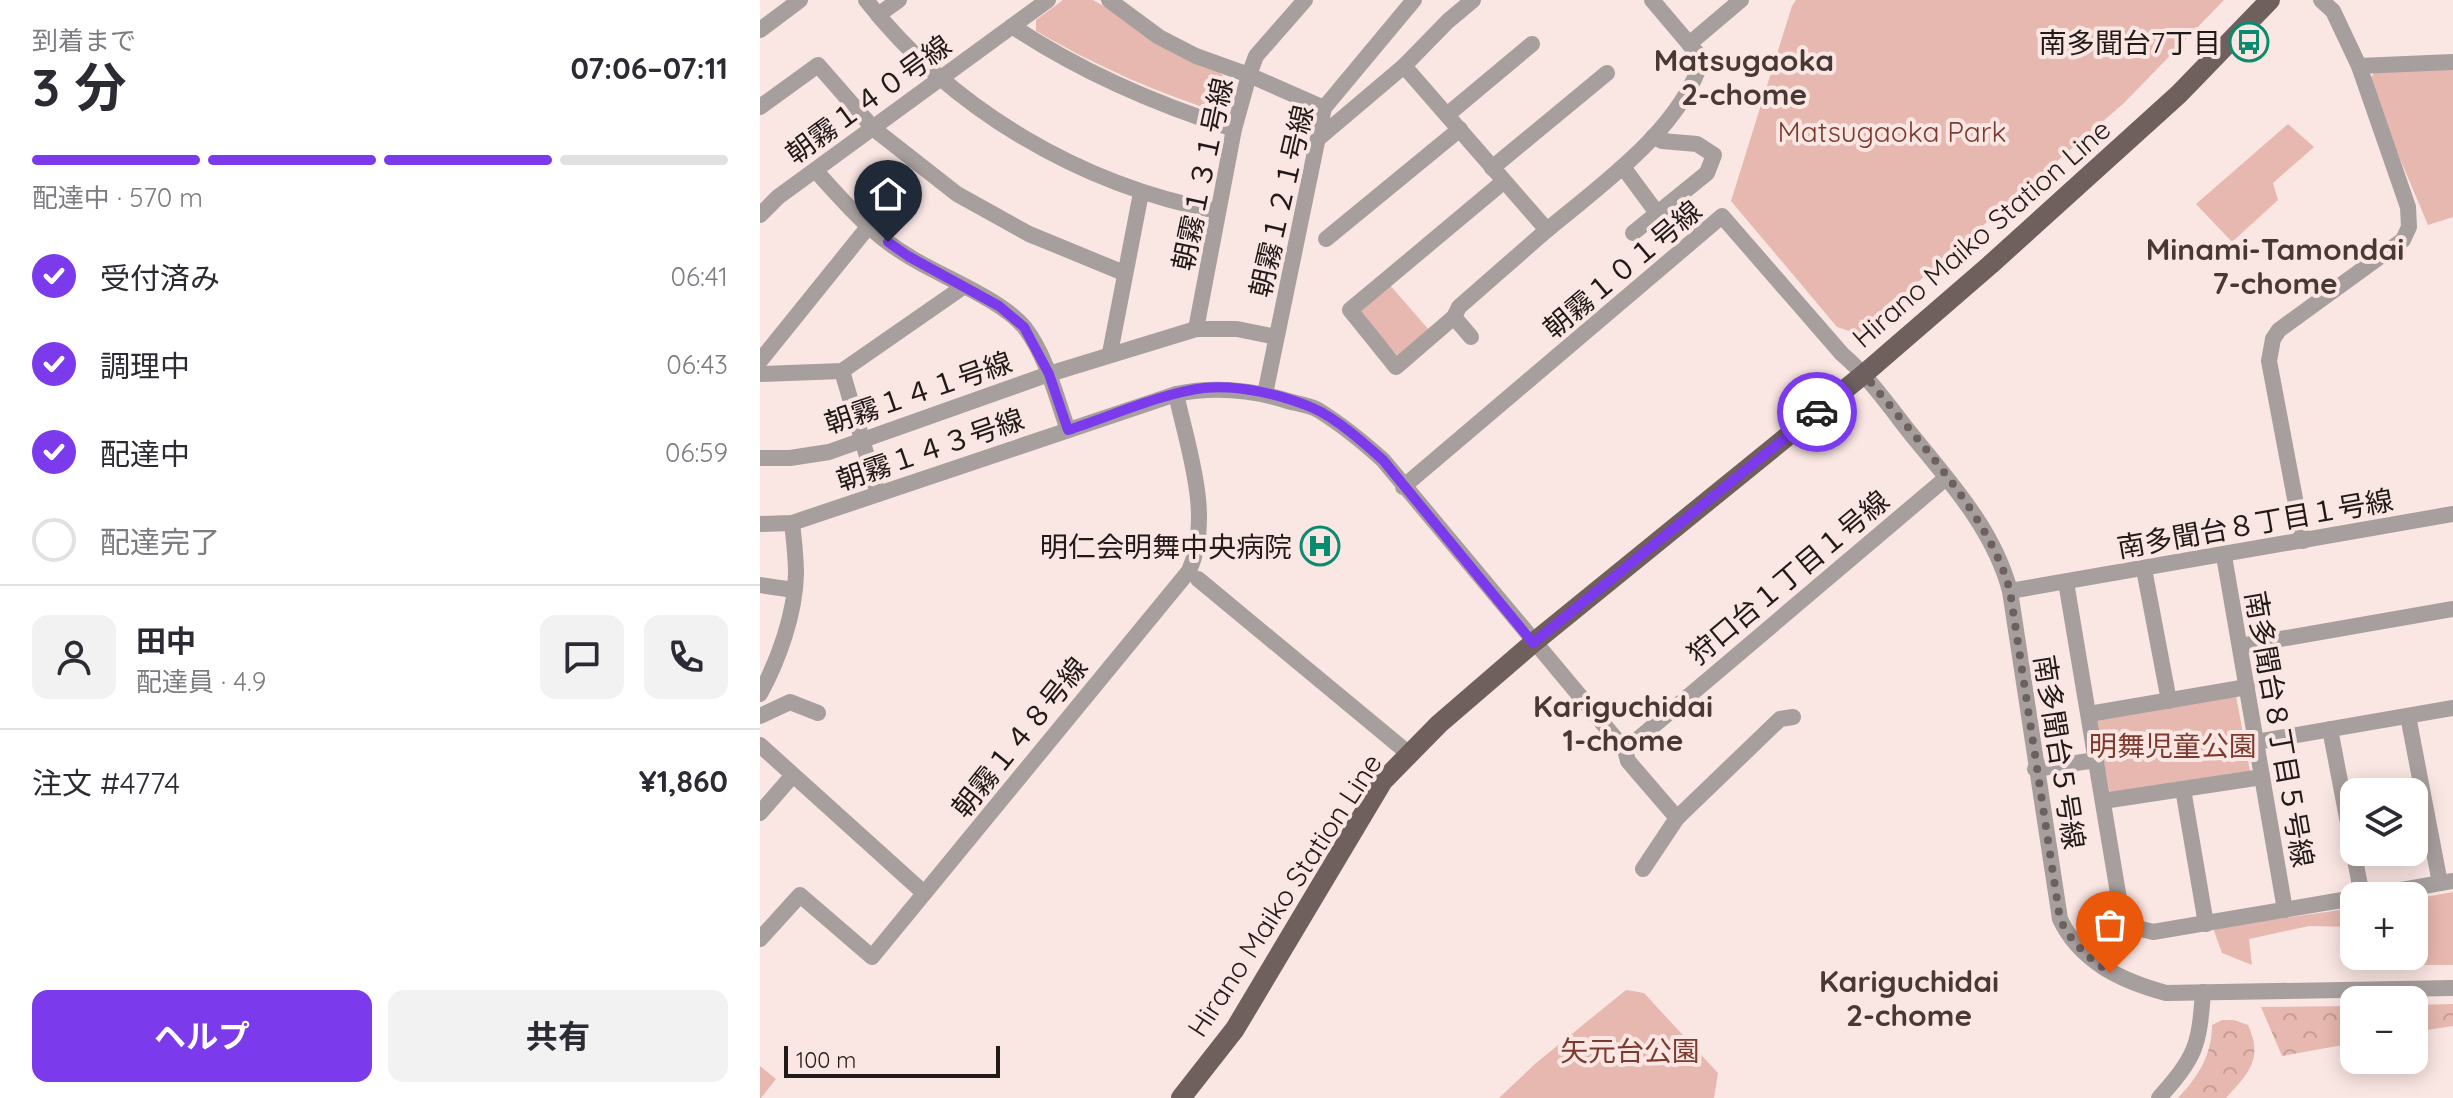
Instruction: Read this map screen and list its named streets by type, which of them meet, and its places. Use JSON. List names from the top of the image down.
{
  "streets": {
    "main road": ["Hirano Maiko Station Line"],
    "street": [
      "朝霧１４０号線",
      "朝霧１３１号線",
      "朝霧１２１号線",
      "朝霧１０１号線",
      "朝霧１４１号線",
      "朝霧１４３号線",
      "南多聞台８丁目１号線",
      "狩口台１丁目１号線",
      "南多聞台８丁目５号線",
      "朝霧１４８号線",
      "南多聞台５号線"
    ]
  },
  "crossings": [
    ["朝霧１３１号線", "朝霧１４１号線"],
    ["朝霧１２１号線", "朝霧１４１号線"],
    ["朝霧１２１号線", "朝霧１４３号線"],
    ["Hirano Maiko Station Line", "朝霧１０１号線"],
    ["Hirano Maiko Station Line", "朝霧１４３号線"],
    ["Hirano Maiko Station Line", "南多聞台５号線"],
    ["朝霧１０１号線", "朝霧１４３号線"],
    ["朝霧１０１号線", "南多聞台５号線"],
    ["朝霧１４３号線", "朝霧１４８号線"],
    ["南多聞台８丁目１号線", "南多聞台８丁目５号線"],
    ["南多聞台８丁目１号線", "南多聞台５号線"],
    ["狩口台１丁目１号線", "南多聞台５号線"]
  ],
  "districts": [
    "Matsugaoka 2-chome",
    "Minami-Tamondai 7-chome",
    "Kariguchidai 1-chome",
    "Kariguchidai 2-chome"
  ],
  "parks": ["Matsugaoka Park", "明舞児童公園", "矢元台公園"],
  "places": {
    "bus stop": ["南多聞台7丁目"],
    "hospital": ["明仁会明舞中央病院"]
  },
  "scale_bar": "100 m",
  "page": {
    "heading": ["3 分", "到着まで", "07:06–07:11"],
    "panel": [
      "田中",
      "配達員 · 4.9",
      "注文 #4774",
      "¥1,860"
    ],
    "bar": "配達中 · 570 m",
    "list": [
      ["受付済み", "06:41"],
      ["調理中", "06:43"],
      ["配達中", "06:59"],
      "配達完了"
    ],
    "map_buttons": ["+", "−"],
    "buttons": ["ヘルプ", "共有"],
    "scale": "100 m"
  }
}
